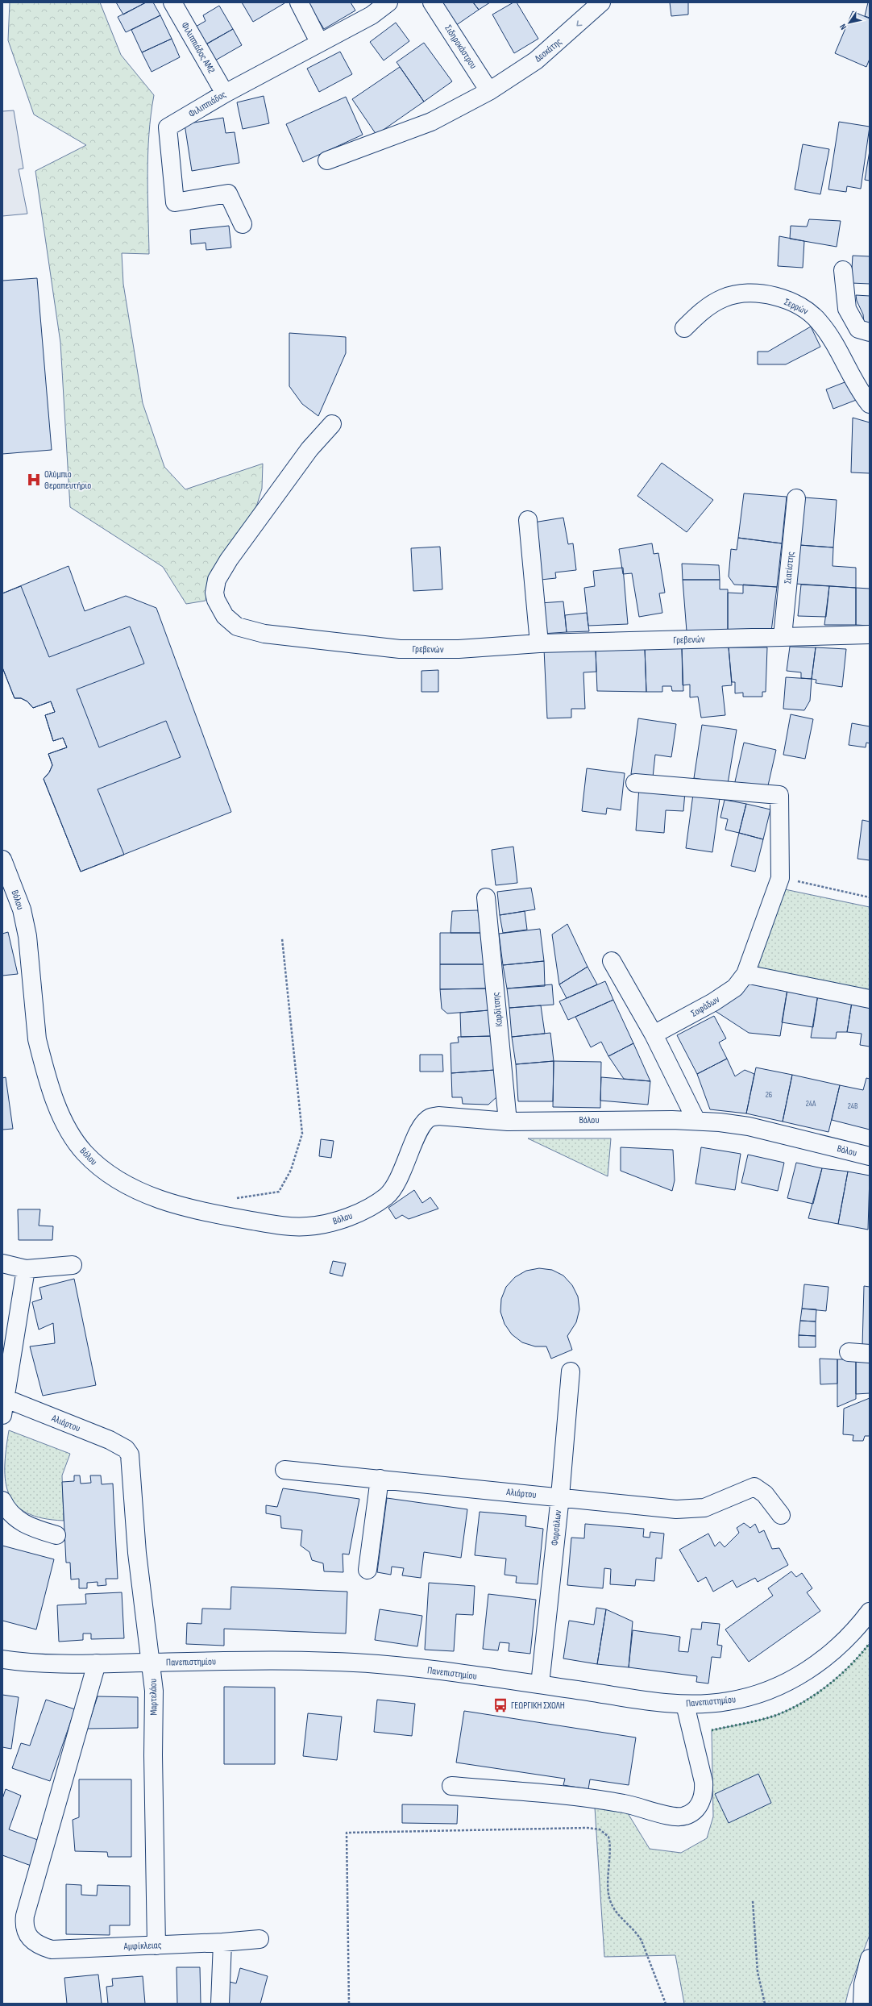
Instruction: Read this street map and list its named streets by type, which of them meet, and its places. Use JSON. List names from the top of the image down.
{
  "streets": {
    "street": [
      "Σιδηροκάστρου",
      "Φιλιππιάδος ΑΜ2",
      "Δεσκάτης",
      "Φιλιππιάδος",
      "Σερρών",
      "Σιατίστης",
      "Γρεβενών",
      "Βόλου",
      "Σοφάδων",
      "Καρδίτσης",
      "Αλιάρτου",
      "Φαρσάλων",
      "Πανεπιστημίου",
      "Μαρτελάου",
      "Αμφίκλειας"
    ]
  },
  "crossings": [
    ["Σιδηροκάστρου", "Δεσκάτης"],
    ["Φιλιππιάδος ΑΜ2", "Φιλιππιάδος"],
    ["Σιατίστης", "Γρεβενών"],
    ["Βόλου", "Καρδίτσης"],
    ["Αλιάρτου", "Φαρσάλων"],
    ["Αλιάρτου", "Μαρτελάου"],
    ["Φαρσάλων", "Πανεπιστημίου"],
    ["Πανεπιστημίου", "Μαρτελάου"],
    ["Πανεπιστημίου", "Αμφίκλειας"],
    ["Μαρτελάου", "Αμφίκλειας"]
  ],
  "one_way": ["Δεσκάτης"],
  "places": {
    "hospital": ["Ολύμπιο Θεραπευτήριο"],
    "bus stop": ["ΓΕΩΡΓΙΚΗ ΣΧΟΛΗ"]
  },
  "house_numbers": ["26", "24Α", "24Β"],
  "north": "bottom left"
}
